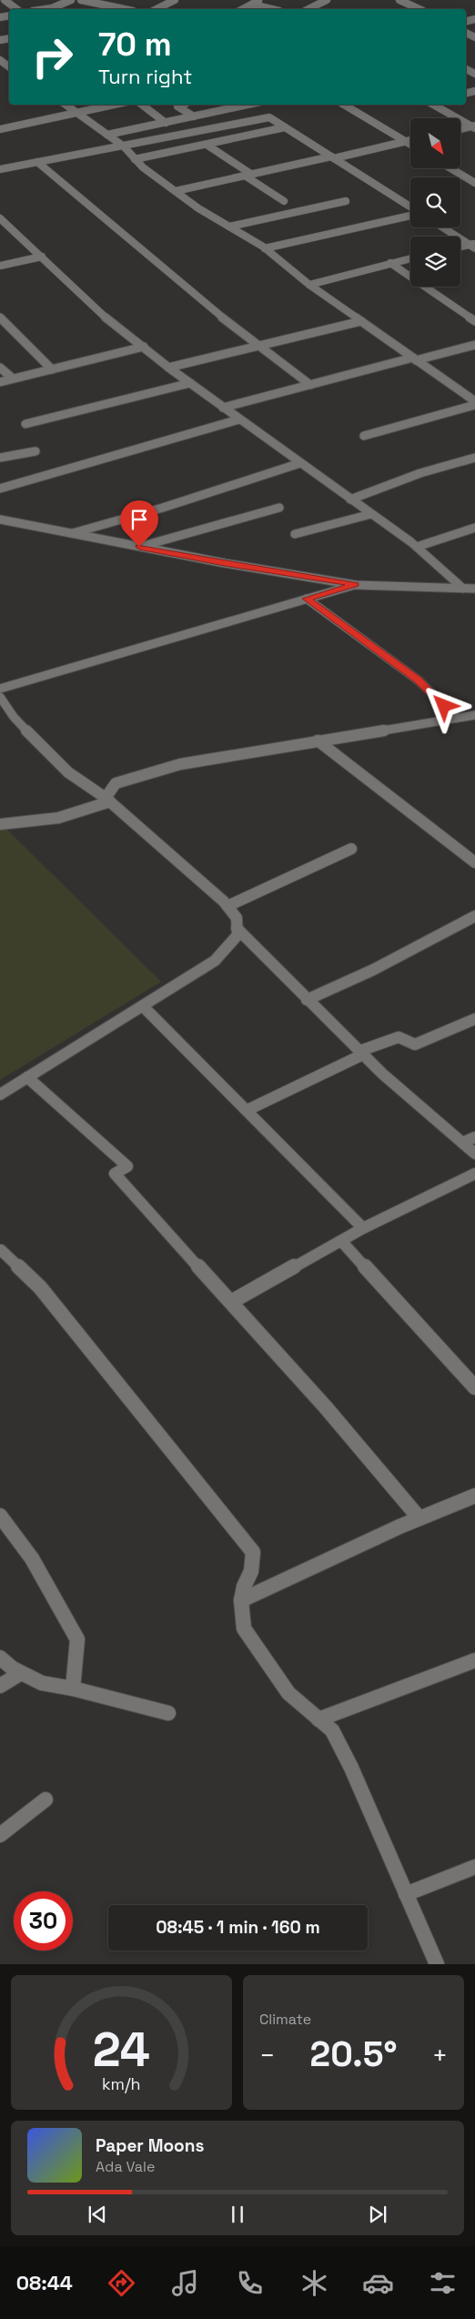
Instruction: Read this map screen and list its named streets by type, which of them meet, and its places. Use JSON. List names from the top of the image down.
{
  "north": "bottom right",
  "page": {
    "turn": ["70 m", "Turn right"],
    "limit": "30",
    "trip": "08:45 · 1 min · 160 m",
    "tile": "Climate",
    "heat": ["−", "20.5°", "+"],
    "song": ["Paper Moons", "Ada Vale"],
    "tabs": "08:44",
    "gauge": ["24", "km/h"]
  }
}
